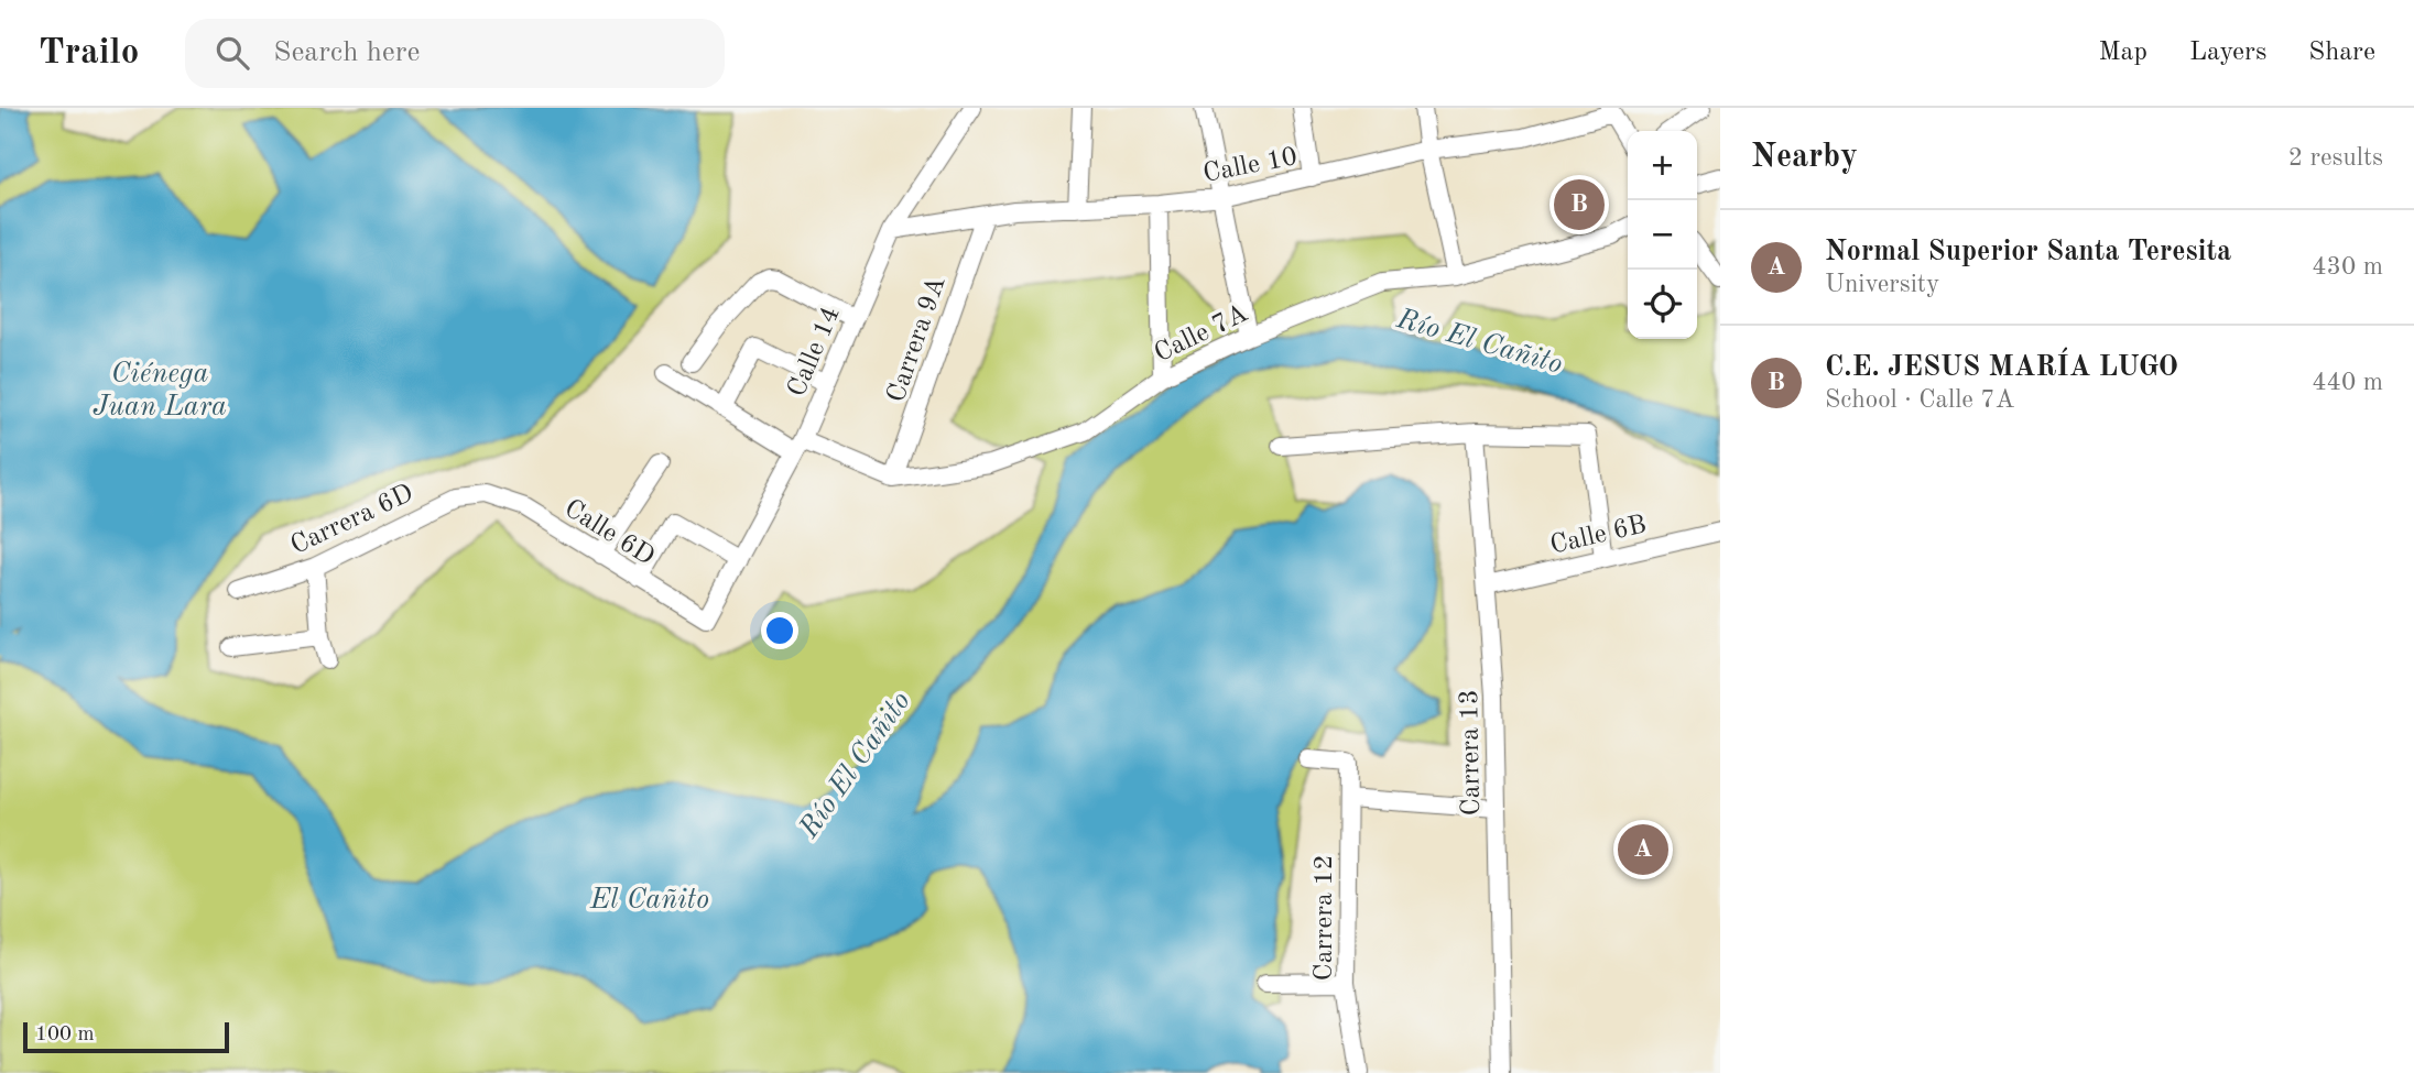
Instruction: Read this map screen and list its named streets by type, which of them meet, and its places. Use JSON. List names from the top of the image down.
{
  "streets": {
    "street": [
      "Calle 10",
      "Calle 7A",
      "Carrera 9A",
      "Calle 14",
      "Carrera 6D",
      "Calle 6D",
      "Calle 6B",
      "Carrera 13",
      "Carrera 12"
    ]
  },
  "crossings": [
    ["Calle 10", "Carrera 9A"],
    ["Calle 10", "Calle 14"],
    ["Calle 7A", "Carrera 9A"],
    ["Calle 14", "Calle 6D"],
    ["Carrera 6D", "Calle 6D"],
    ["Calle 6B", "Carrera 13"]
  ],
  "water": ["Río El Cañito", "Ciénega Juan Lara", "El Cañito"],
  "scale_bar": "100 m",
  "page": {
    "header": "Trailo",
    "search": "Search here",
    "nav": ["Map", "Layers", "Share"],
    "heading": ["Nearby", "2 results"],
    "map_buttons": ["+", "−"],
    "pins": ["B", "A"],
    "list": [
      {
        "mark": "A",
        "name": "Normal Superior Santa Teresita",
        "note": "University",
        "value": "430 m"
      },
      {
        "mark": "B",
        "name": "C.E. JESUS MARÍA LUGO",
        "note": "School · Calle 7A",
        "value": "440 m"
      }
    ],
    "scale": "100 m"
  }
}
